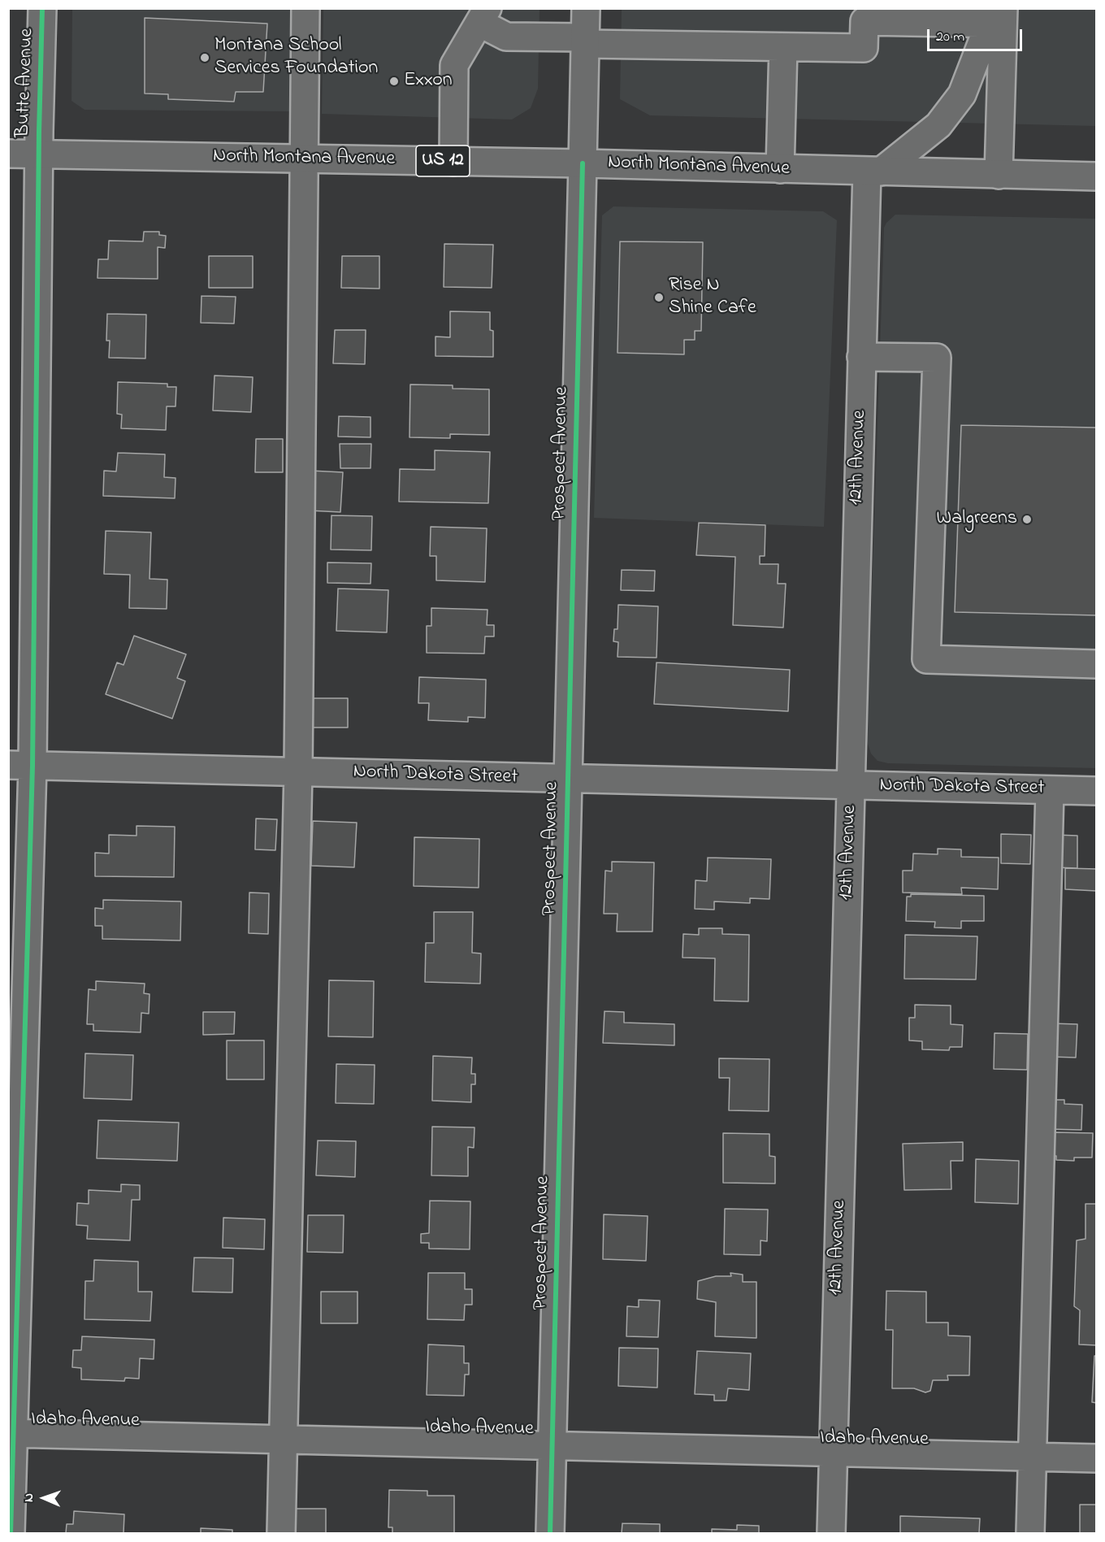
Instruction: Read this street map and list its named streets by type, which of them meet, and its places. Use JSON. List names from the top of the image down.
{
  "streets": {
    "main road": [
      "Butte Avenue",
      "North Montana Avenue",
      "US 12",
      "Prospect Avenue",
      "12th Avenue",
      "North Dakota Street",
      "Idaho Avenue"
    ]
  },
  "crossings": [
    ["Butte Avenue", "North Montana Avenue"],
    ["Butte Avenue", "North Dakota Street"],
    ["Butte Avenue", "Idaho Avenue"],
    ["North Montana Avenue", "Prospect Avenue"],
    ["North Montana Avenue", "12th Avenue"],
    ["Prospect Avenue", "North Dakota Street"],
    ["Prospect Avenue", "Idaho Avenue"],
    ["12th Avenue", "North Dakota Street"],
    ["12th Avenue", "Idaho Avenue"]
  ],
  "places": [
    "Montana School Services Foundation",
    "Exxon",
    "Rise N Shine Cafe",
    "Walgreens"
  ],
  "scale_bar": "20 m",
  "north": "left"
}
